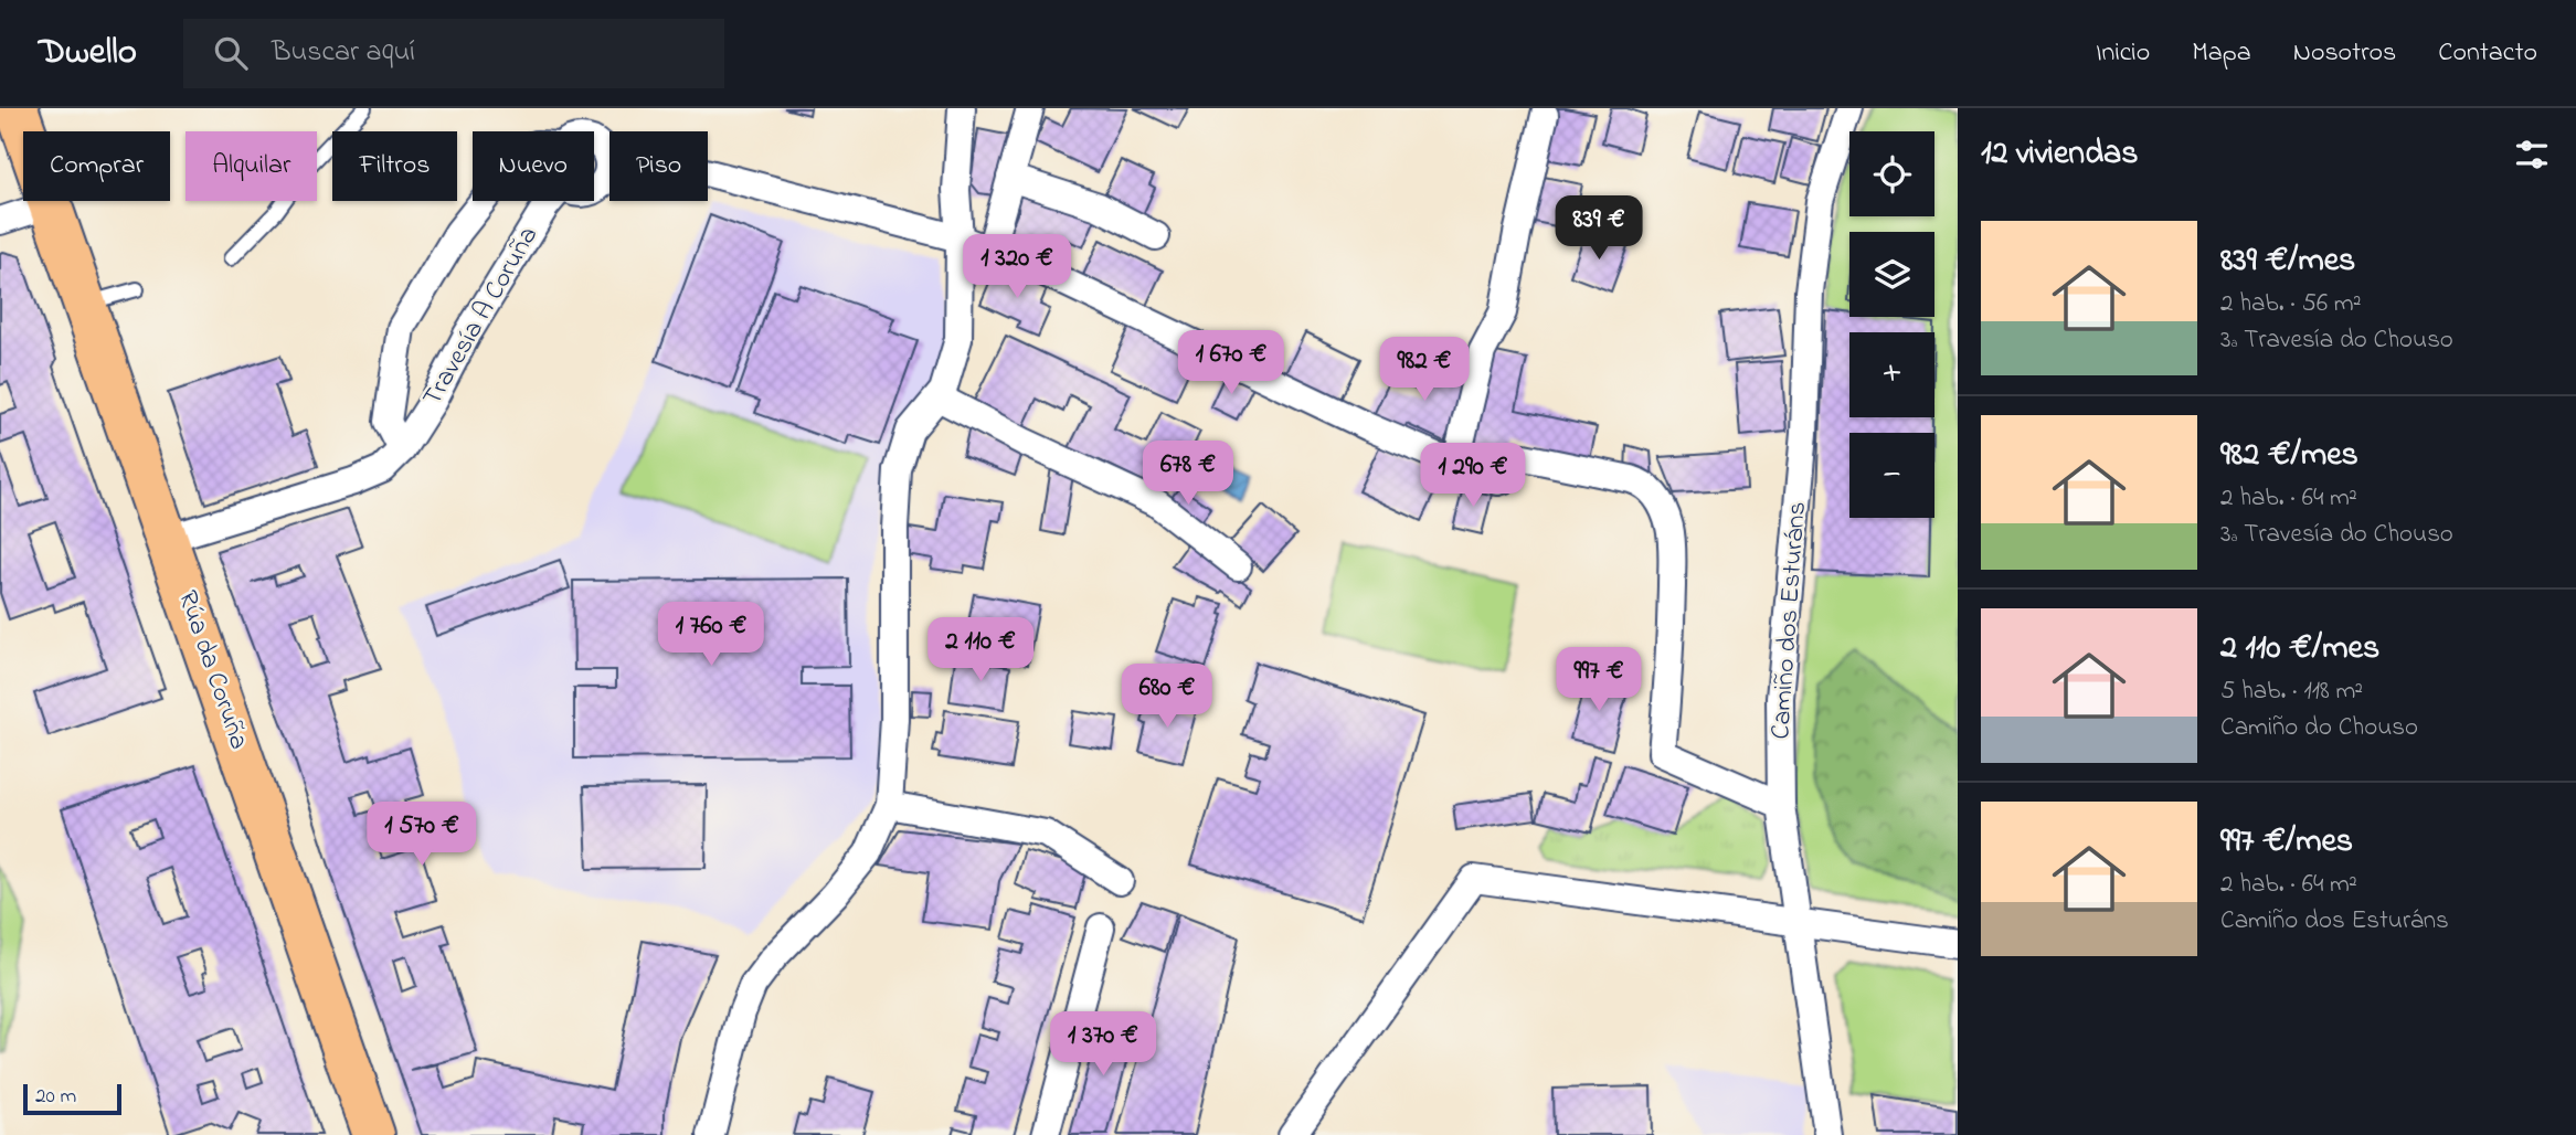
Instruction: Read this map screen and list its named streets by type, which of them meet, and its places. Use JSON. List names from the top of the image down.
{
  "streets": {
    "main road": ["Rúa da Coruña"],
    "street": ["Travesía A Coruña", "Camiño dos Esturáns"]
  },
  "crossings": [
    ["Travesía A Coruña", "Camiño dos Esturáns"],
    ["Travesía A Coruña", "Rúa da Coruña"]
  ],
  "scale_bar": "20 m",
  "page": {
    "header": "Dwello",
    "search": "Buscar aquí",
    "nav": [
      "Inicio",
      "Mapa",
      "Nosotros",
      "Contacto"
    ],
    "heading": "12 viviendas",
    "map_buttons": ["+", "−"],
    "chip": [
      "Comprar",
      "Alquilar",
      "Filtros",
      "Nuevo",
      "Piso"
    ],
    "price": [
      "839 €",
      "1 320 €",
      "1 670 €",
      "982 €",
      "678 €",
      "1 290 €",
      "1 760 €",
      "2 110 €",
      "997 €",
      "680 €",
      "1 570 €",
      "1 370 €"
    ],
    "list": [
      {
        "name": "839 €/mes",
        "note": "2 hab. · 56 m² · 3ª Travesía do Chouso"
      },
      {
        "name": "982 €/mes",
        "note": "2 hab. · 64 m² · 3ª Travesía do Chouso"
      },
      {
        "name": "2 110 €/mes",
        "note": "5 hab. · 118 m² · Camiño do Chouso"
      },
      {
        "name": "997 €/mes",
        "note": "2 hab. · 64 m² · Camiño dos Esturáns"
      }
    ],
    "scale": "20 m"
  }
}
